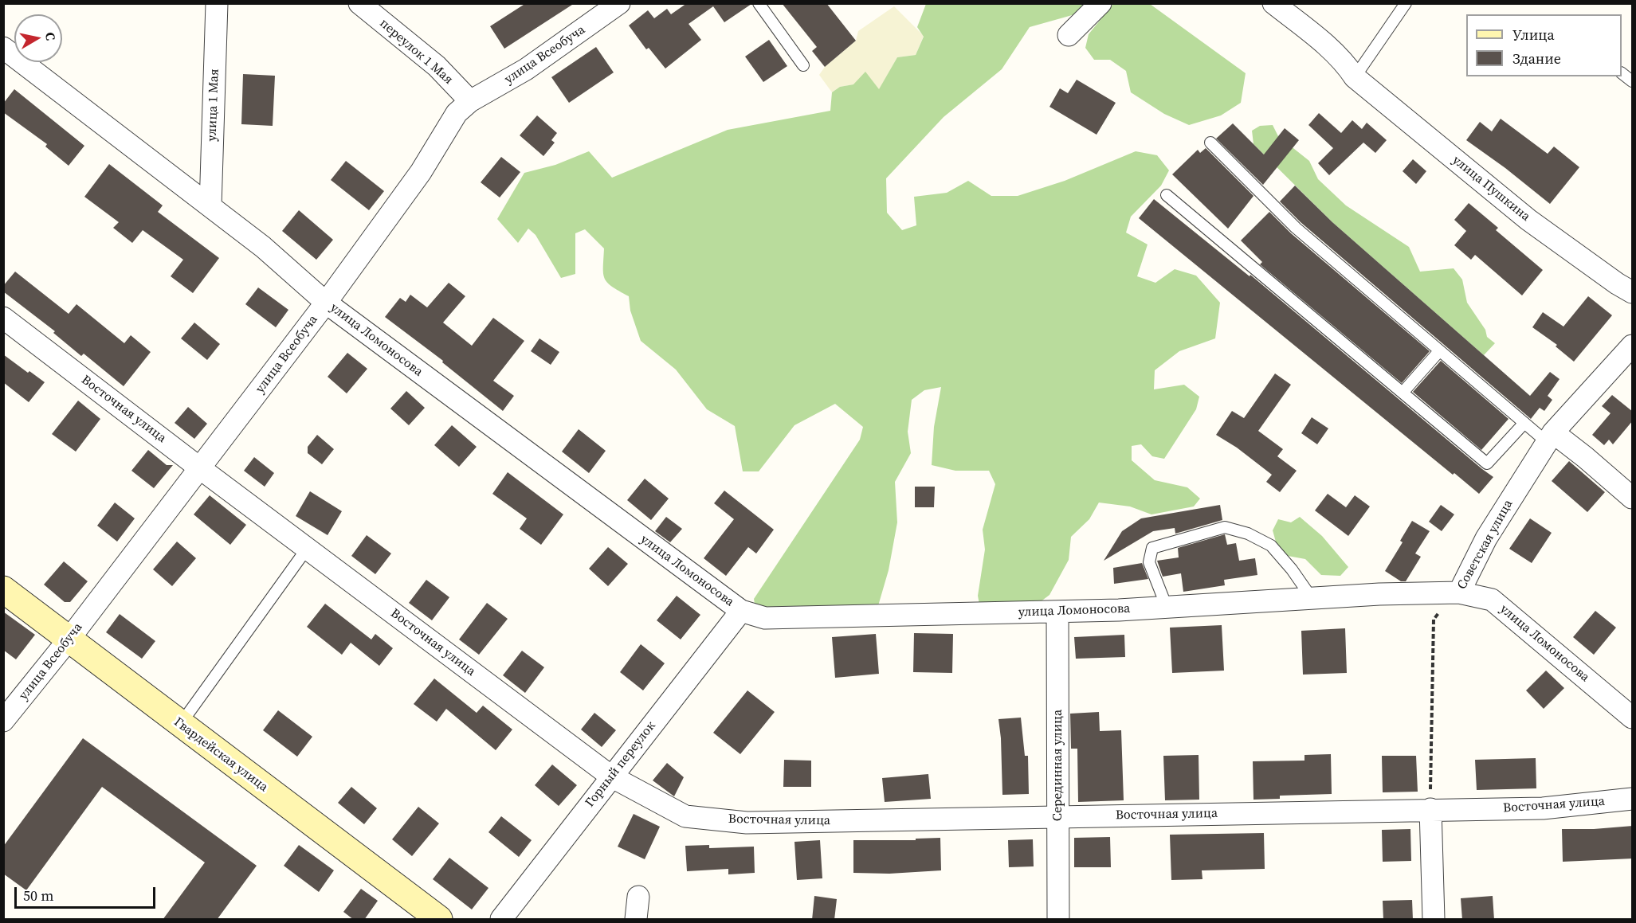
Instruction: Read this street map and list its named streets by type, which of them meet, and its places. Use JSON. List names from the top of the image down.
{
  "streets": {
    "street": [
      "переулок 1 Мая",
      "улица Всеобуча",
      "улица 1 Мая",
      "улица Пушкина",
      "улица Ломоносова",
      "Восточная улица",
      "Советская улица",
      "Гвардейская улица",
      "Горный переулок",
      "Серединная улица"
    ]
  },
  "crossings": [
    ["переулок 1 Мая", "улица Всеобуча"],
    ["улица Всеобуча", "улица Ломоносова"],
    ["улица Всеобуча", "Восточная улица"],
    ["улица Всеобуча", "Гвардейская улица"],
    ["улица 1 Мая", "улица Ломоносова"],
    ["улица Ломоносова", "Советская улица"],
    ["улица Ломоносова", "Горный переулок"],
    ["улица Ломоносова", "Серединная улица"],
    ["Восточная улица", "Советская улица"],
    ["Восточная улица", "Горный переулок"],
    ["Восточная улица", "Серединная улица"]
  ],
  "legend": ["Улица", "Здание"],
  "scale_bar": "50 m",
  "north": "right"
}
